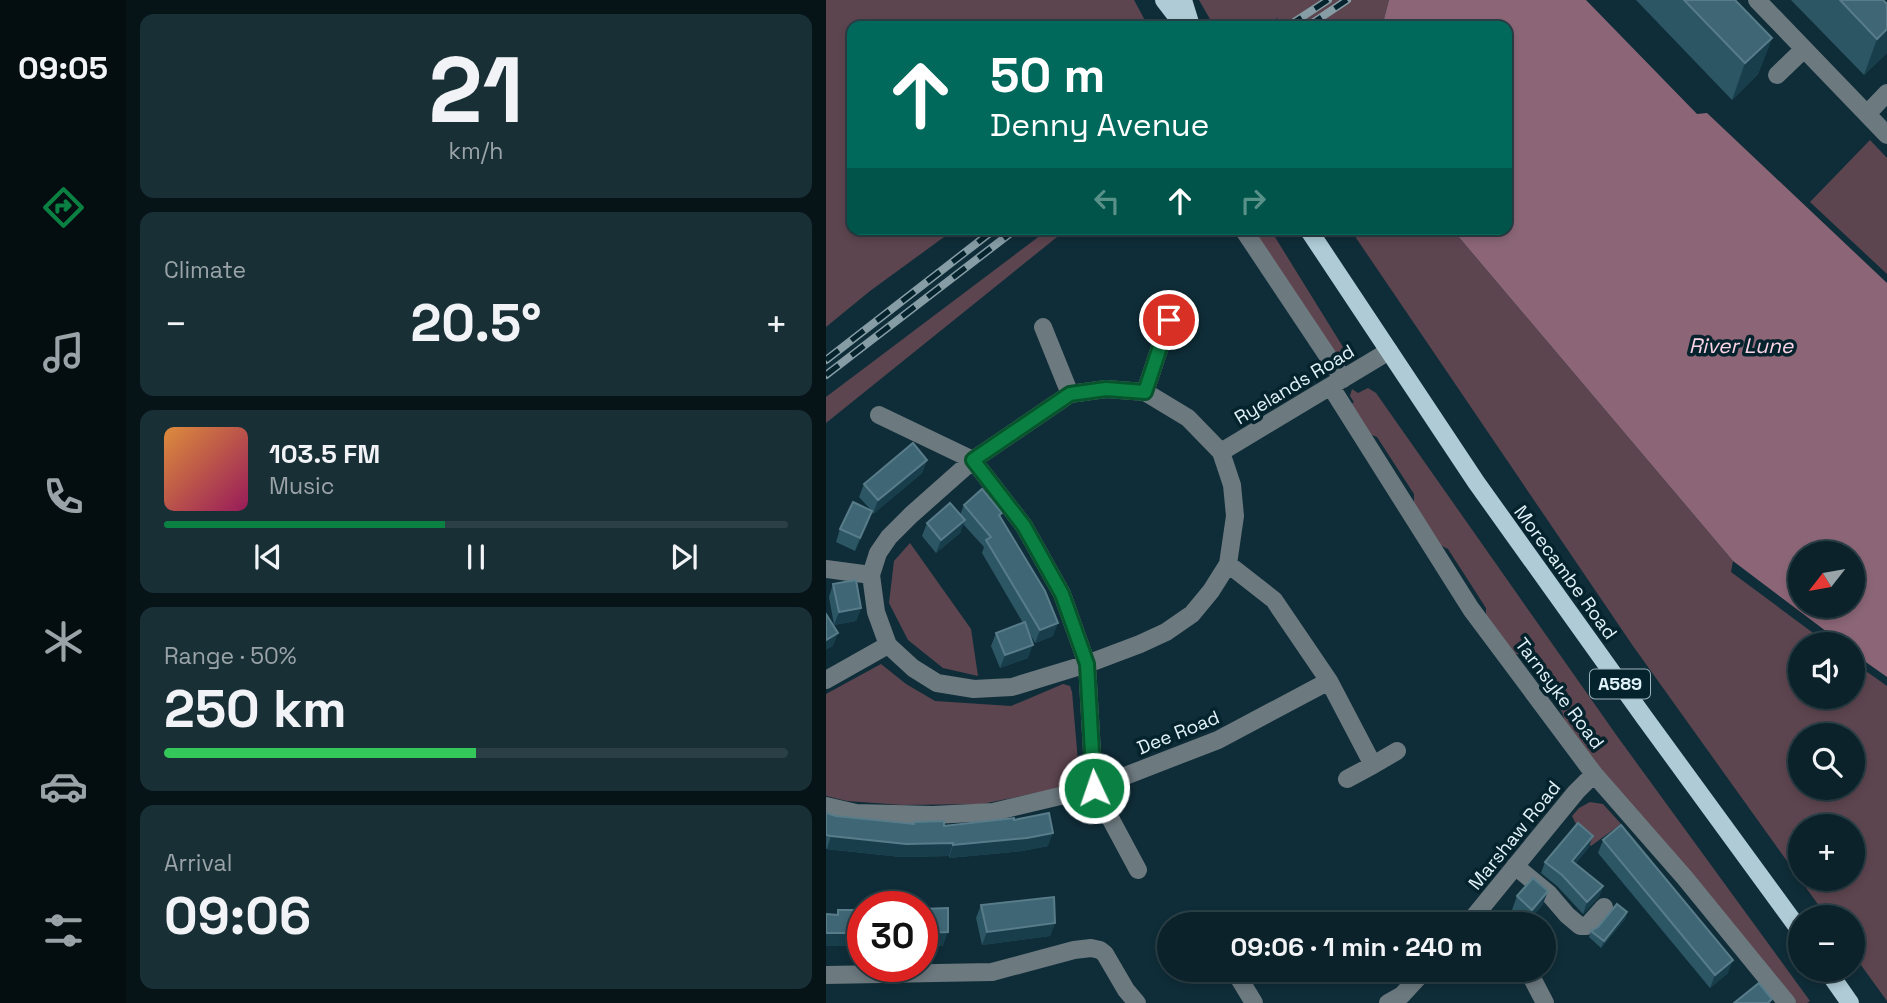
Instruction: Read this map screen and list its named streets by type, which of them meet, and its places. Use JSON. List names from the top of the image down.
{
  "streets": {
    "main road": ["Morecambe Road", "A589"],
    "street": [
      "Ryelands Road",
      "Tarnsyke Road",
      "Dee Road",
      "Marshaw Road"
    ]
  },
  "crossings": [
    ["Ryelands Road", "Morecambe Road"],
    ["Ryelands Road", "Tarnsyke Road"],
    ["Tarnsyke Road", "Marshaw Road"]
  ],
  "water": ["River Lune"],
  "north": "bottom left",
  "page": {
    "tabs": "09:05",
    "tile": [
      ["21", "km/h"],
      "Climate",
      ["Range · 50%", "250 km"],
      ["Arrival", "09:06"]
    ],
    "turn": ["50 m", "Denny Avenue"],
    "heat": ["−", "20.5°", "+"],
    "song": ["103.5 FM", "Music"],
    "map_buttons": ["+", "−"],
    "limit": "30",
    "trip": "09:06 · 1 min · 240 m"
  }
}
